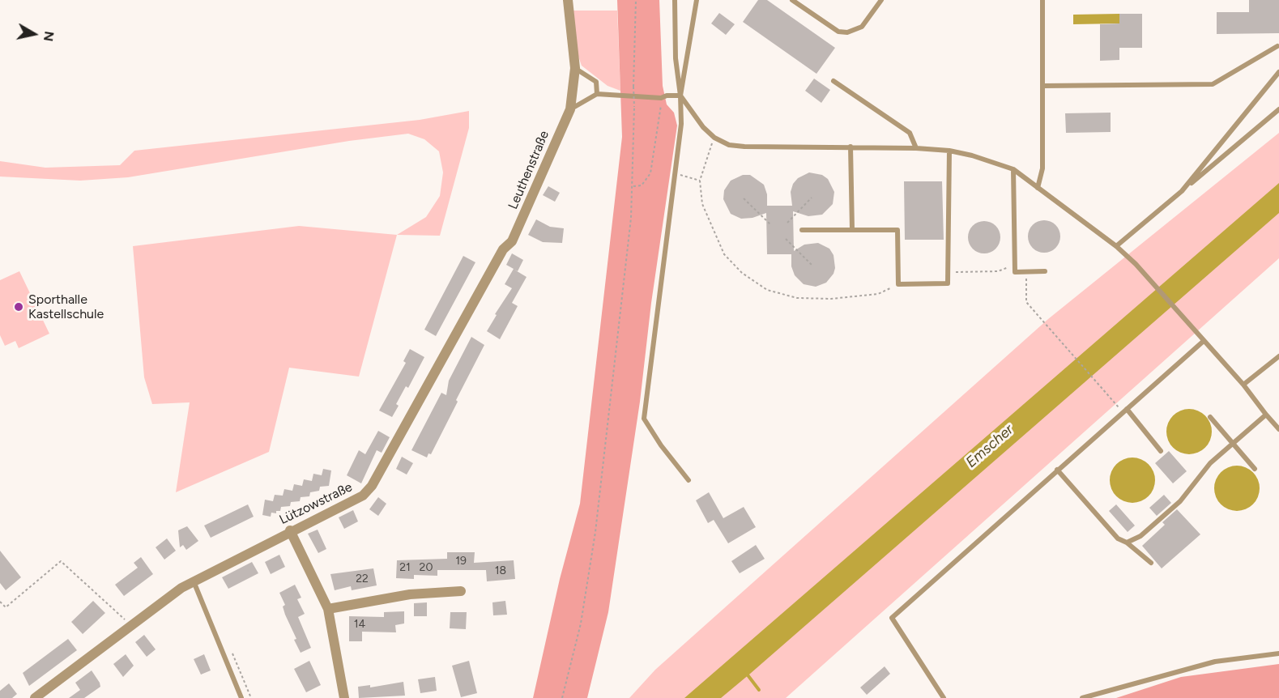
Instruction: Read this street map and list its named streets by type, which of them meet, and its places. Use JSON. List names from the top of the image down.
{
  "streets": {
    "street": ["Leuthenstraße", "Lützowstraße"]
  },
  "crossings": [
    ["Leuthenstraße", "Lützowstraße"]
  ],
  "water": ["Emscher"],
  "places": ["Sporthalle Kastellschule"],
  "house_numbers": [
    "19",
    "21",
    "20",
    "18",
    "22",
    "14"
  ],
  "north": "right"
}
